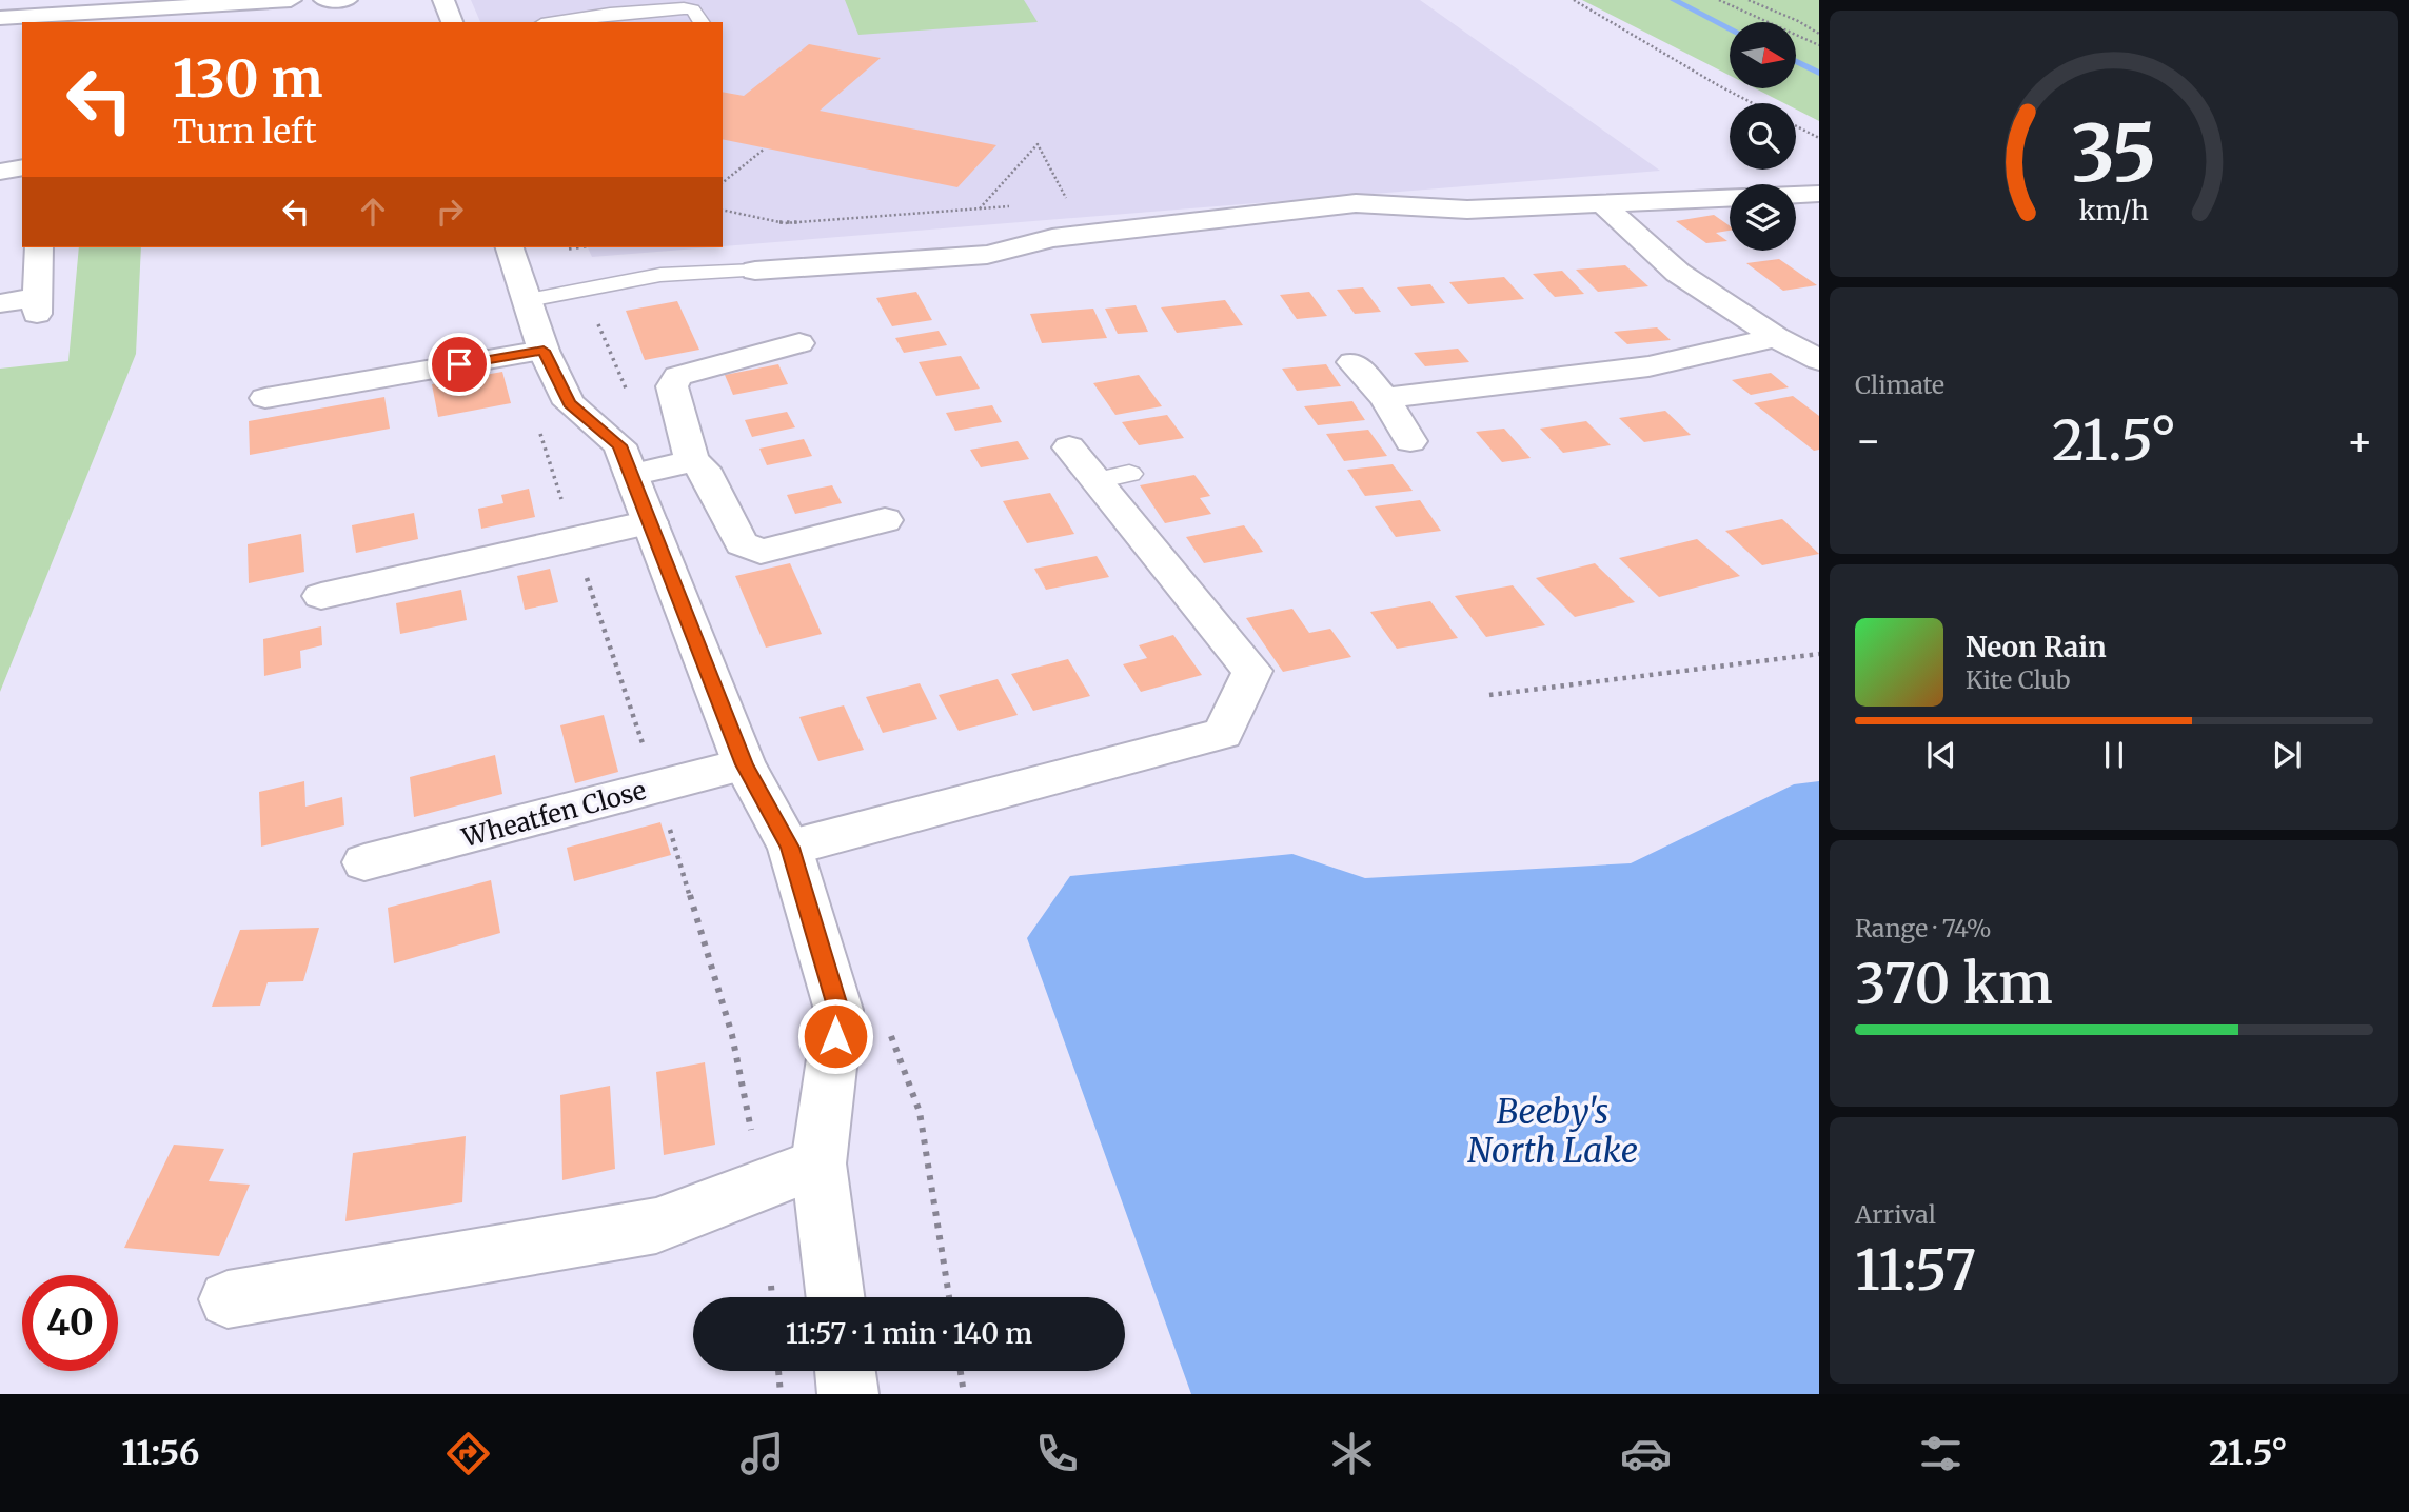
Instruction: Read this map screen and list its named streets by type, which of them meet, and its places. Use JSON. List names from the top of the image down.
{
  "streets": {
    "street": ["Wheatfen Close"]
  },
  "water": ["Beeby's North Lake"],
  "north": "right",
  "page": {
    "turn": ["130 m", "Turn left"],
    "tile": [
      "Climate",
      ["Range · 74%", "370 km"],
      ["Arrival", "11:57"]
    ],
    "heat": ["−", "21.5°", "+"],
    "song": ["Neon Rain", "Kite Club"],
    "limit": "40",
    "trip": "11:57 · 1 min · 140 m",
    "tabs": ["11:56", "21.5°"],
    "gauge": ["35", "km/h"]
  }
}
